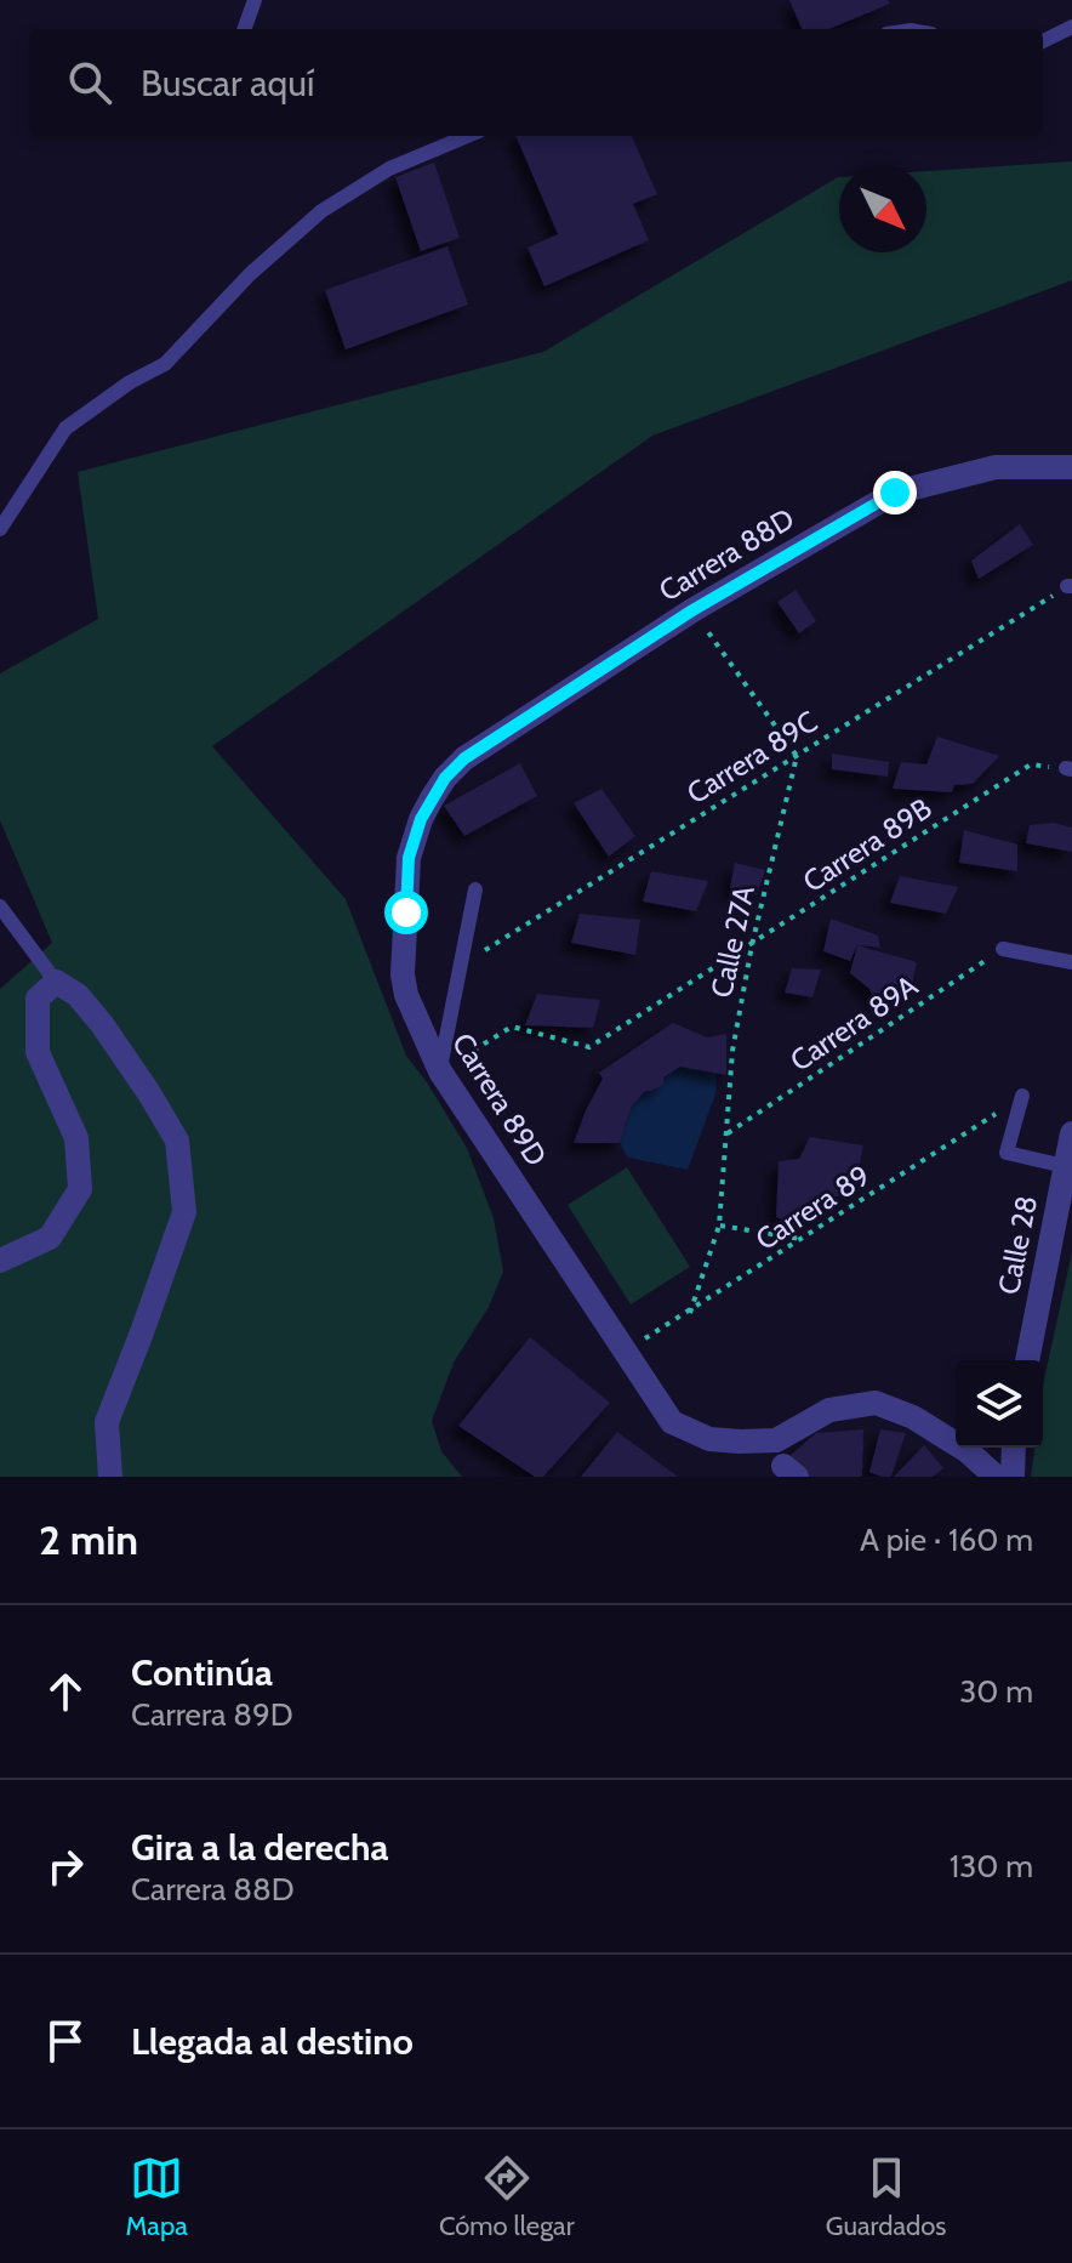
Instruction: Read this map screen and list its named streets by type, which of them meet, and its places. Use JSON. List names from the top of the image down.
{
  "streets": {
    "street": ["Carrera 88D", "Carrera 89D", "Calle 28"],
    "path": [
      "Carrera 89C",
      "Carrera 89B",
      "Calle 27A",
      "Carrera 89A",
      "Carrera 89"
    ]
  },
  "crossings": [
    ["Carrera 88D", "Carrera 89D"],
    ["Carrera 89C", "Calle 27A"],
    ["Carrera 89B", "Calle 27A"],
    ["Carrera 89B", "Carrera 89D"],
    ["Calle 27A", "Carrera 89A"],
    ["Calle 27A", "Carrera 89"],
    ["Carrera 89D", "Carrera 89"]
  ],
  "north": "bottom right",
  "page": {
    "search": "Buscar aquí",
    "heading": ["2 min", "A pie · 160 m"],
    "list": [
      ["Continúa", "Carrera 89D", "30 m"],
      ["Gira a la derecha", "Carrera 88D", "130 m"],
      "Llegada al destino"
    ],
    "nav": ["Mapa", "Cómo llegar", "Guardados"]
  }
}
